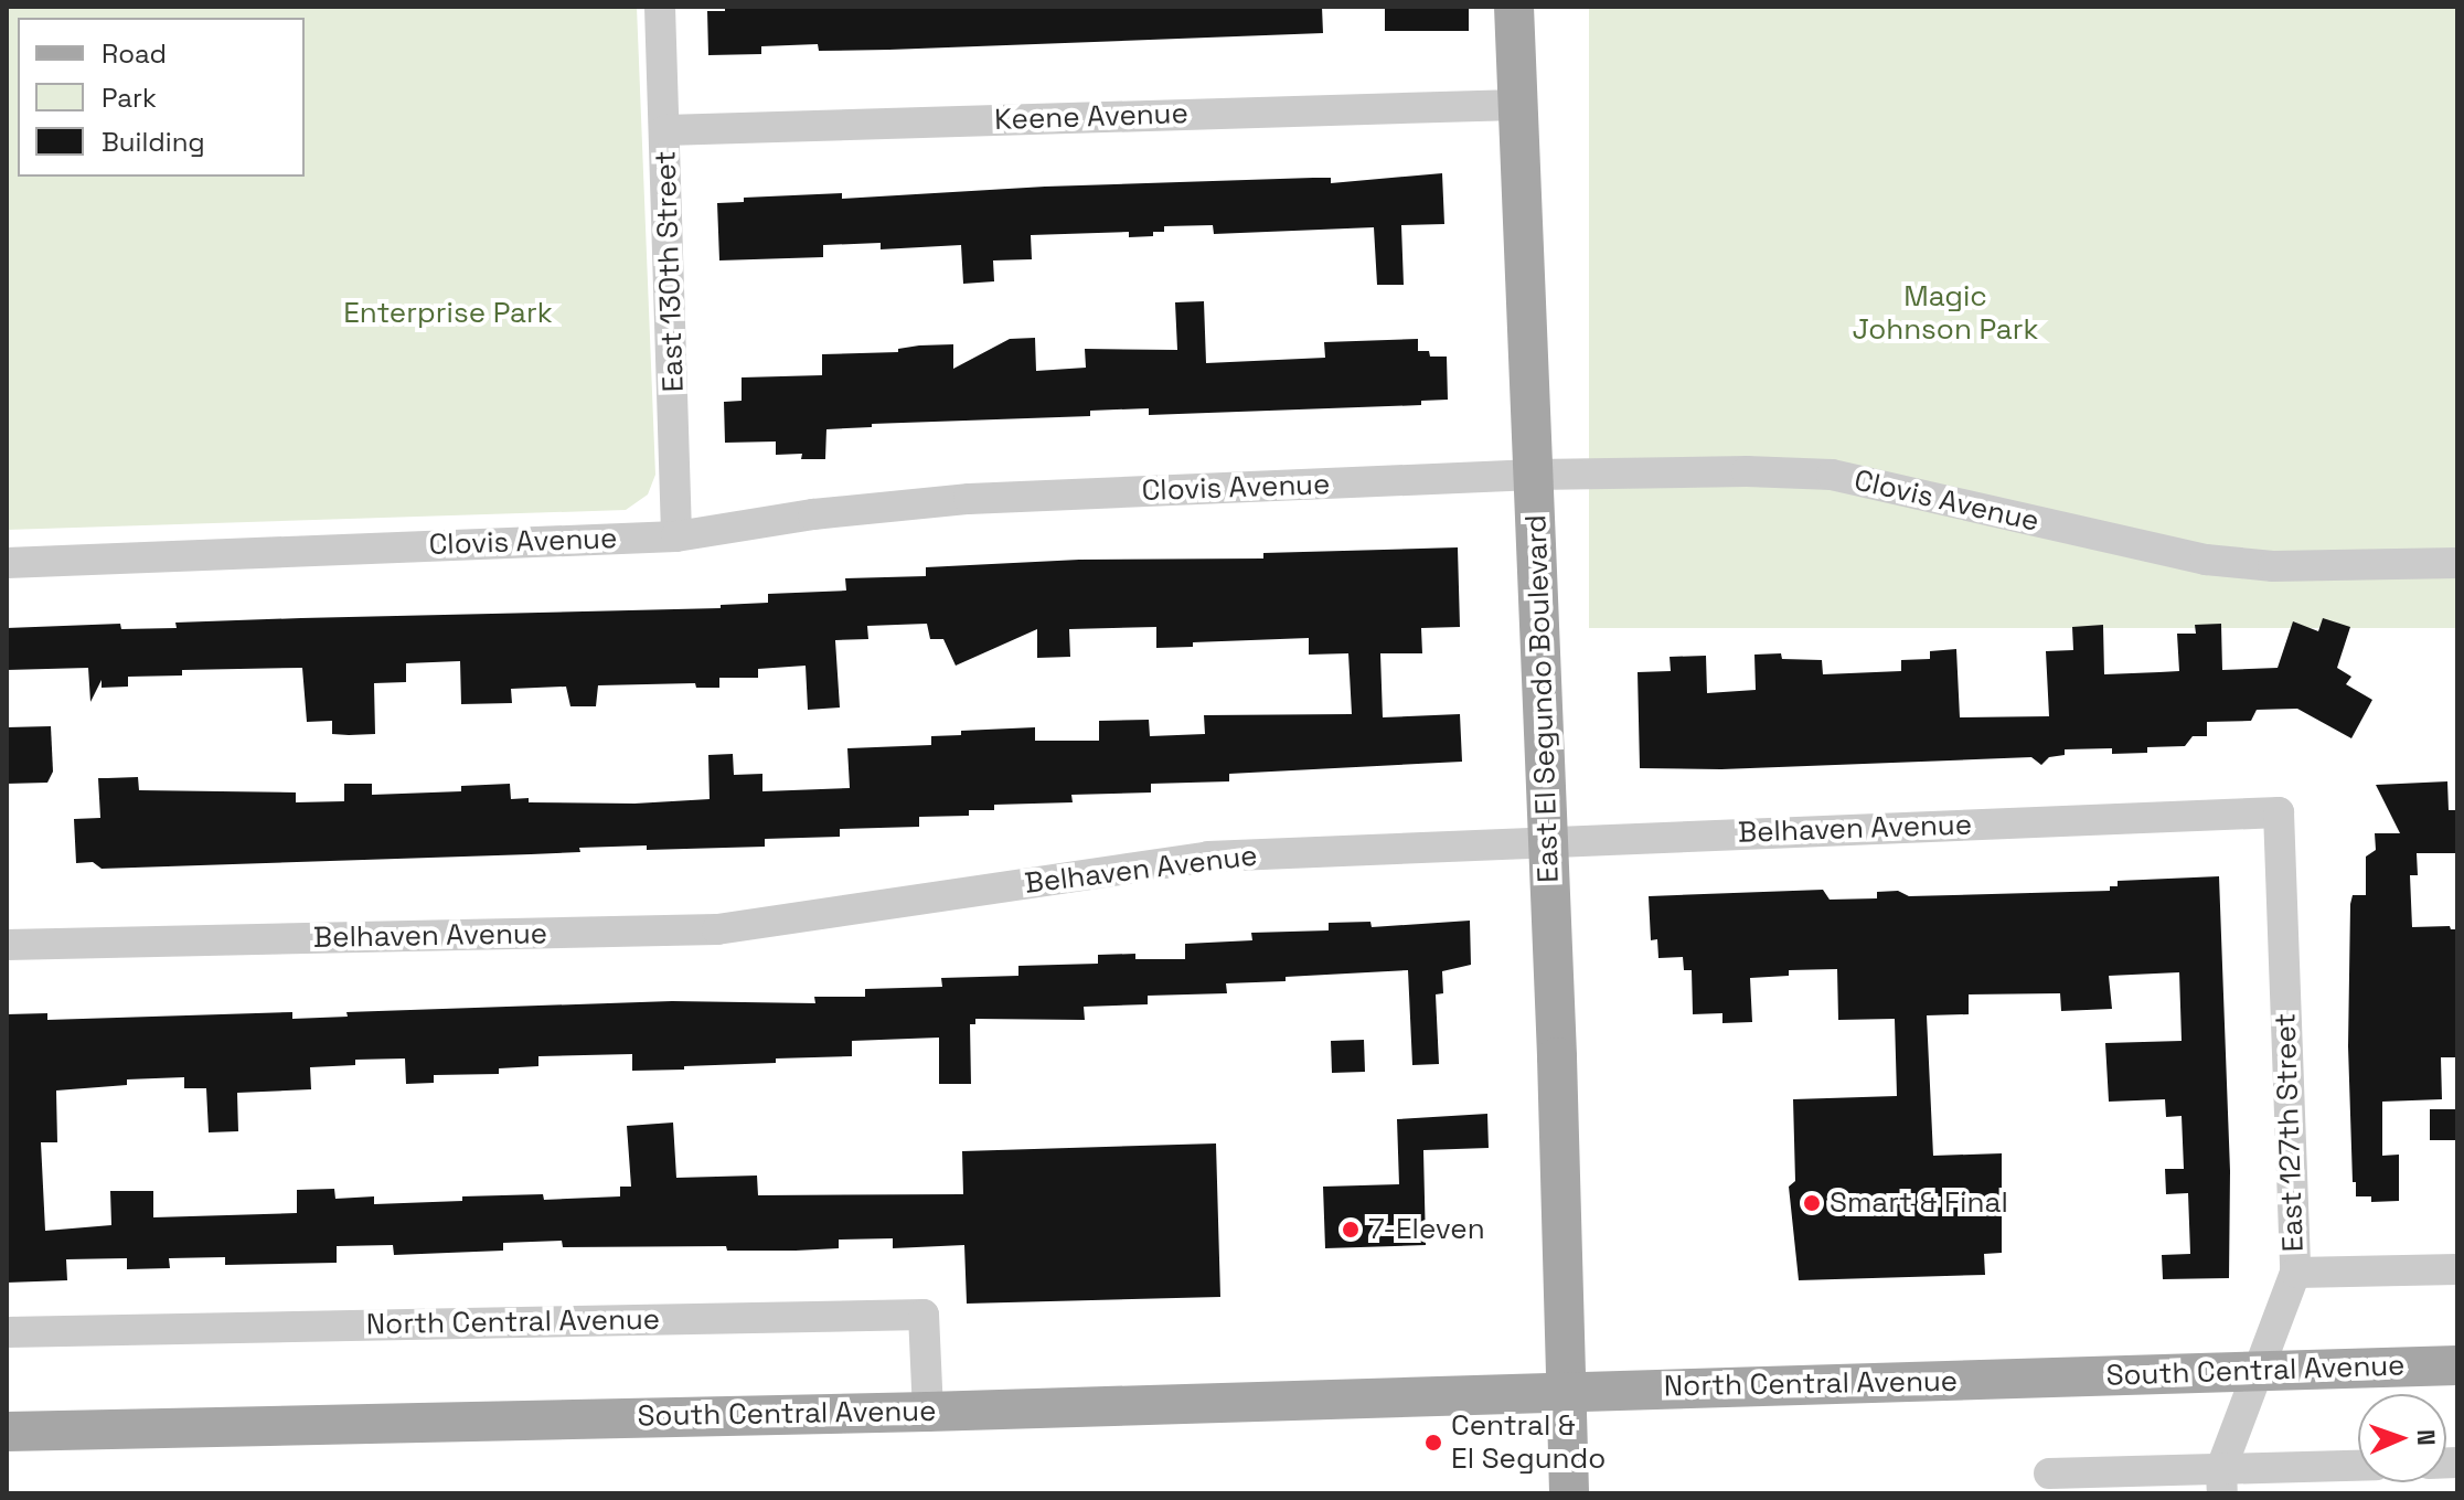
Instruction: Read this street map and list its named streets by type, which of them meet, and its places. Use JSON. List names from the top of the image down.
{
  "streets": {
    "main road": ["East El Segundo Boulevard", "North Central Avenue", "South Central Avenue"],
    "street": [
      "Keene Avenue",
      "East 130th Street",
      "Clovis Avenue",
      "Belhaven Avenue",
      "East 127th Street"
    ]
  },
  "crossings": [
    ["Keene Avenue", "East 130th Street"],
    ["Keene Avenue", "East El Segundo Boulevard"],
    ["East 130th Street", "Clovis Avenue"],
    ["Clovis Avenue", "East El Segundo Boulevard"],
    ["East El Segundo Boulevard", "Belhaven Avenue"],
    ["East El Segundo Boulevard", "North Central Avenue"],
    ["East El Segundo Boulevard", "South Central Avenue"],
    ["Belhaven Avenue", "East 127th Street"],
    ["East 127th Street", "South Central Avenue"],
    ["North Central Avenue", "South Central Avenue"]
  ],
  "parks": ["Magic Johnson Park", "Enterprise Park"],
  "places": ["Smart & Final", "7-Eleven", "Central & El Segundo"],
  "legend": ["Road", "Park", "Building"],
  "north": "right"
}
